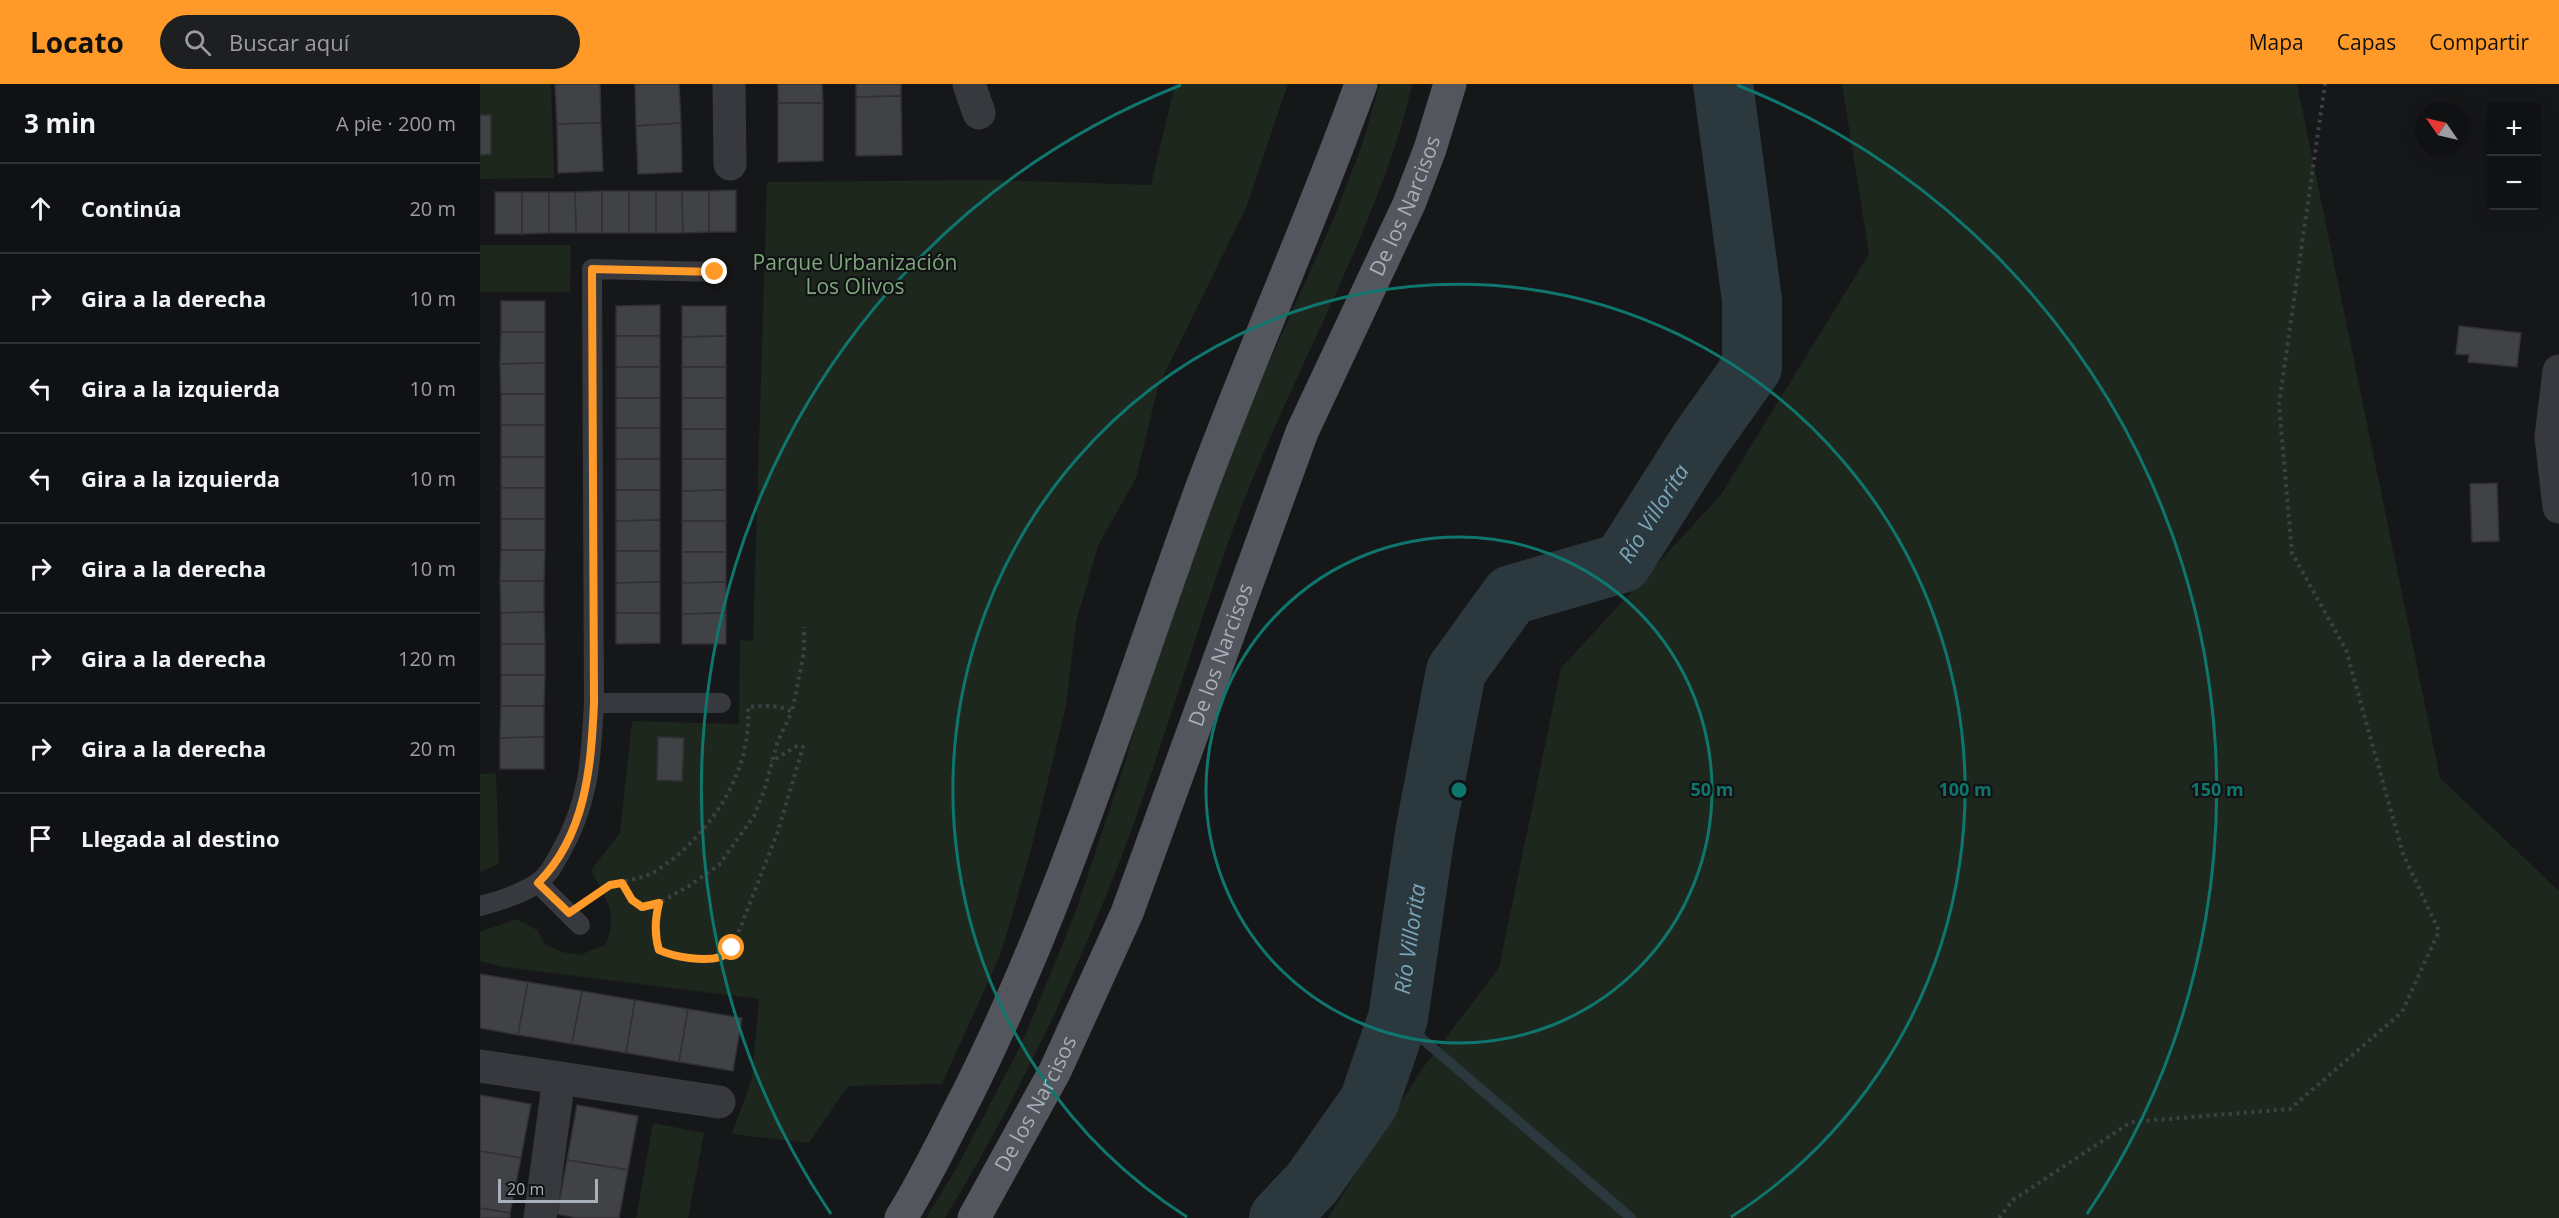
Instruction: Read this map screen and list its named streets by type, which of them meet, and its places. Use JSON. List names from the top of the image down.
{
  "streets": {
    "main road": ["De los Narcisos"]
  },
  "water": ["Río Villorita"],
  "parks": ["Parque Urbanización Los Olivos"],
  "scale_bar": "20 m",
  "north": "top left",
  "page": {
    "header": "Locato",
    "search": "Buscar aquí",
    "nav": ["Mapa", "Capas", "Compartir"],
    "heading": ["3 min", "A pie · 200 m"],
    "map_buttons": ["+", "−"],
    "list": [
      ["Continúa", "20 m"],
      ["Gira a la derecha", "10 m"],
      ["Gira a la izquierda", "10 m"],
      ["Gira a la izquierda", "10 m"],
      ["Gira a la derecha", "10 m"],
      ["Gira a la derecha", "120 m"],
      ["Gira a la derecha", "20 m"],
      "Llegada al destino"
    ],
    "scale": "20 m"
  },
  "rings": ["50 m", "100 m", "150 m"]
}
